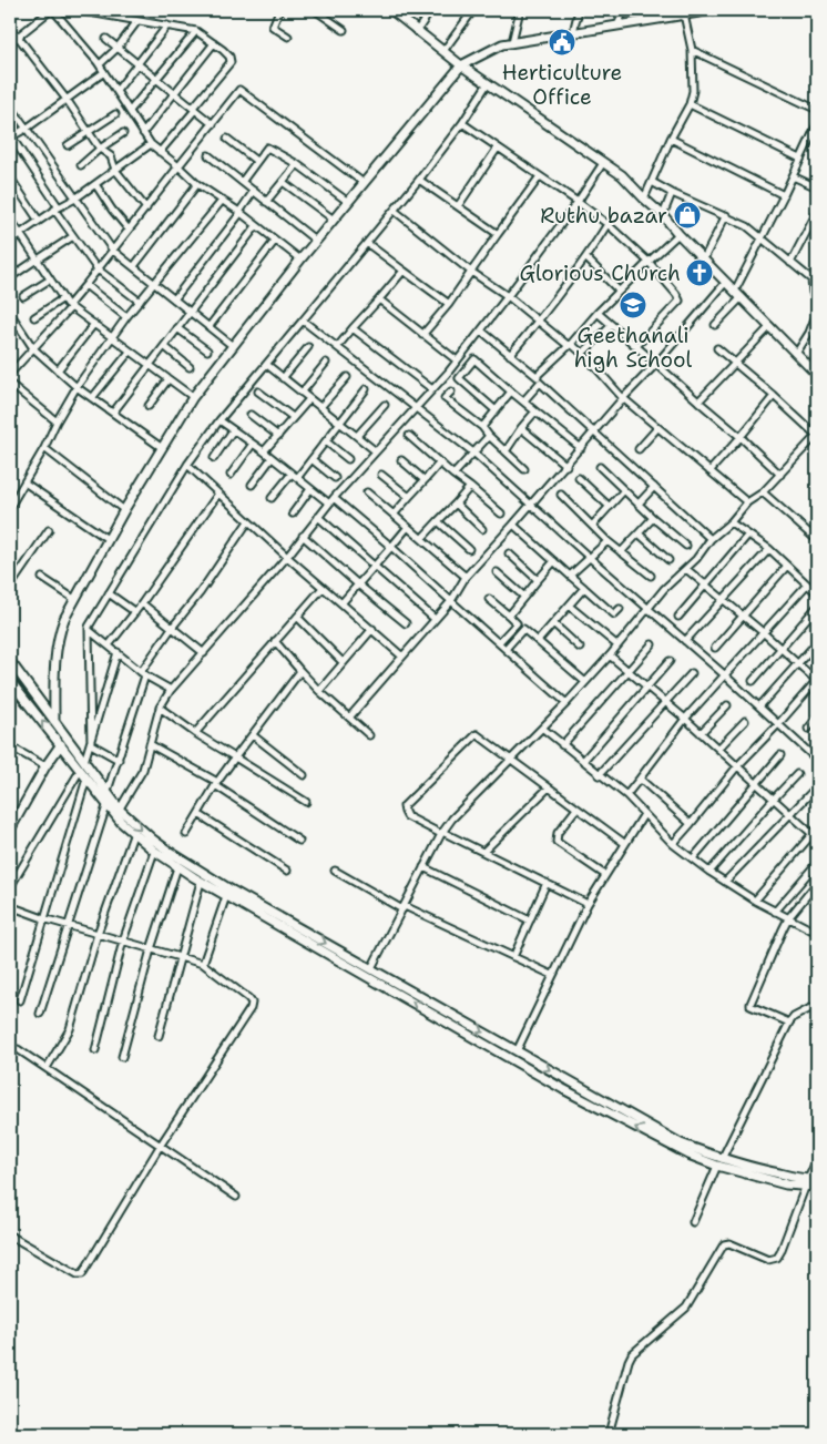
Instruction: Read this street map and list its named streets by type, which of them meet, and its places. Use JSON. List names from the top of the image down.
{
  "places": {
    "public building": ["Herticulture Office"],
    "shop": ["Ruthu bazar"],
    "church": ["Glorious Church"],
    "school or university": ["Geethanali high School"]
  }
}
